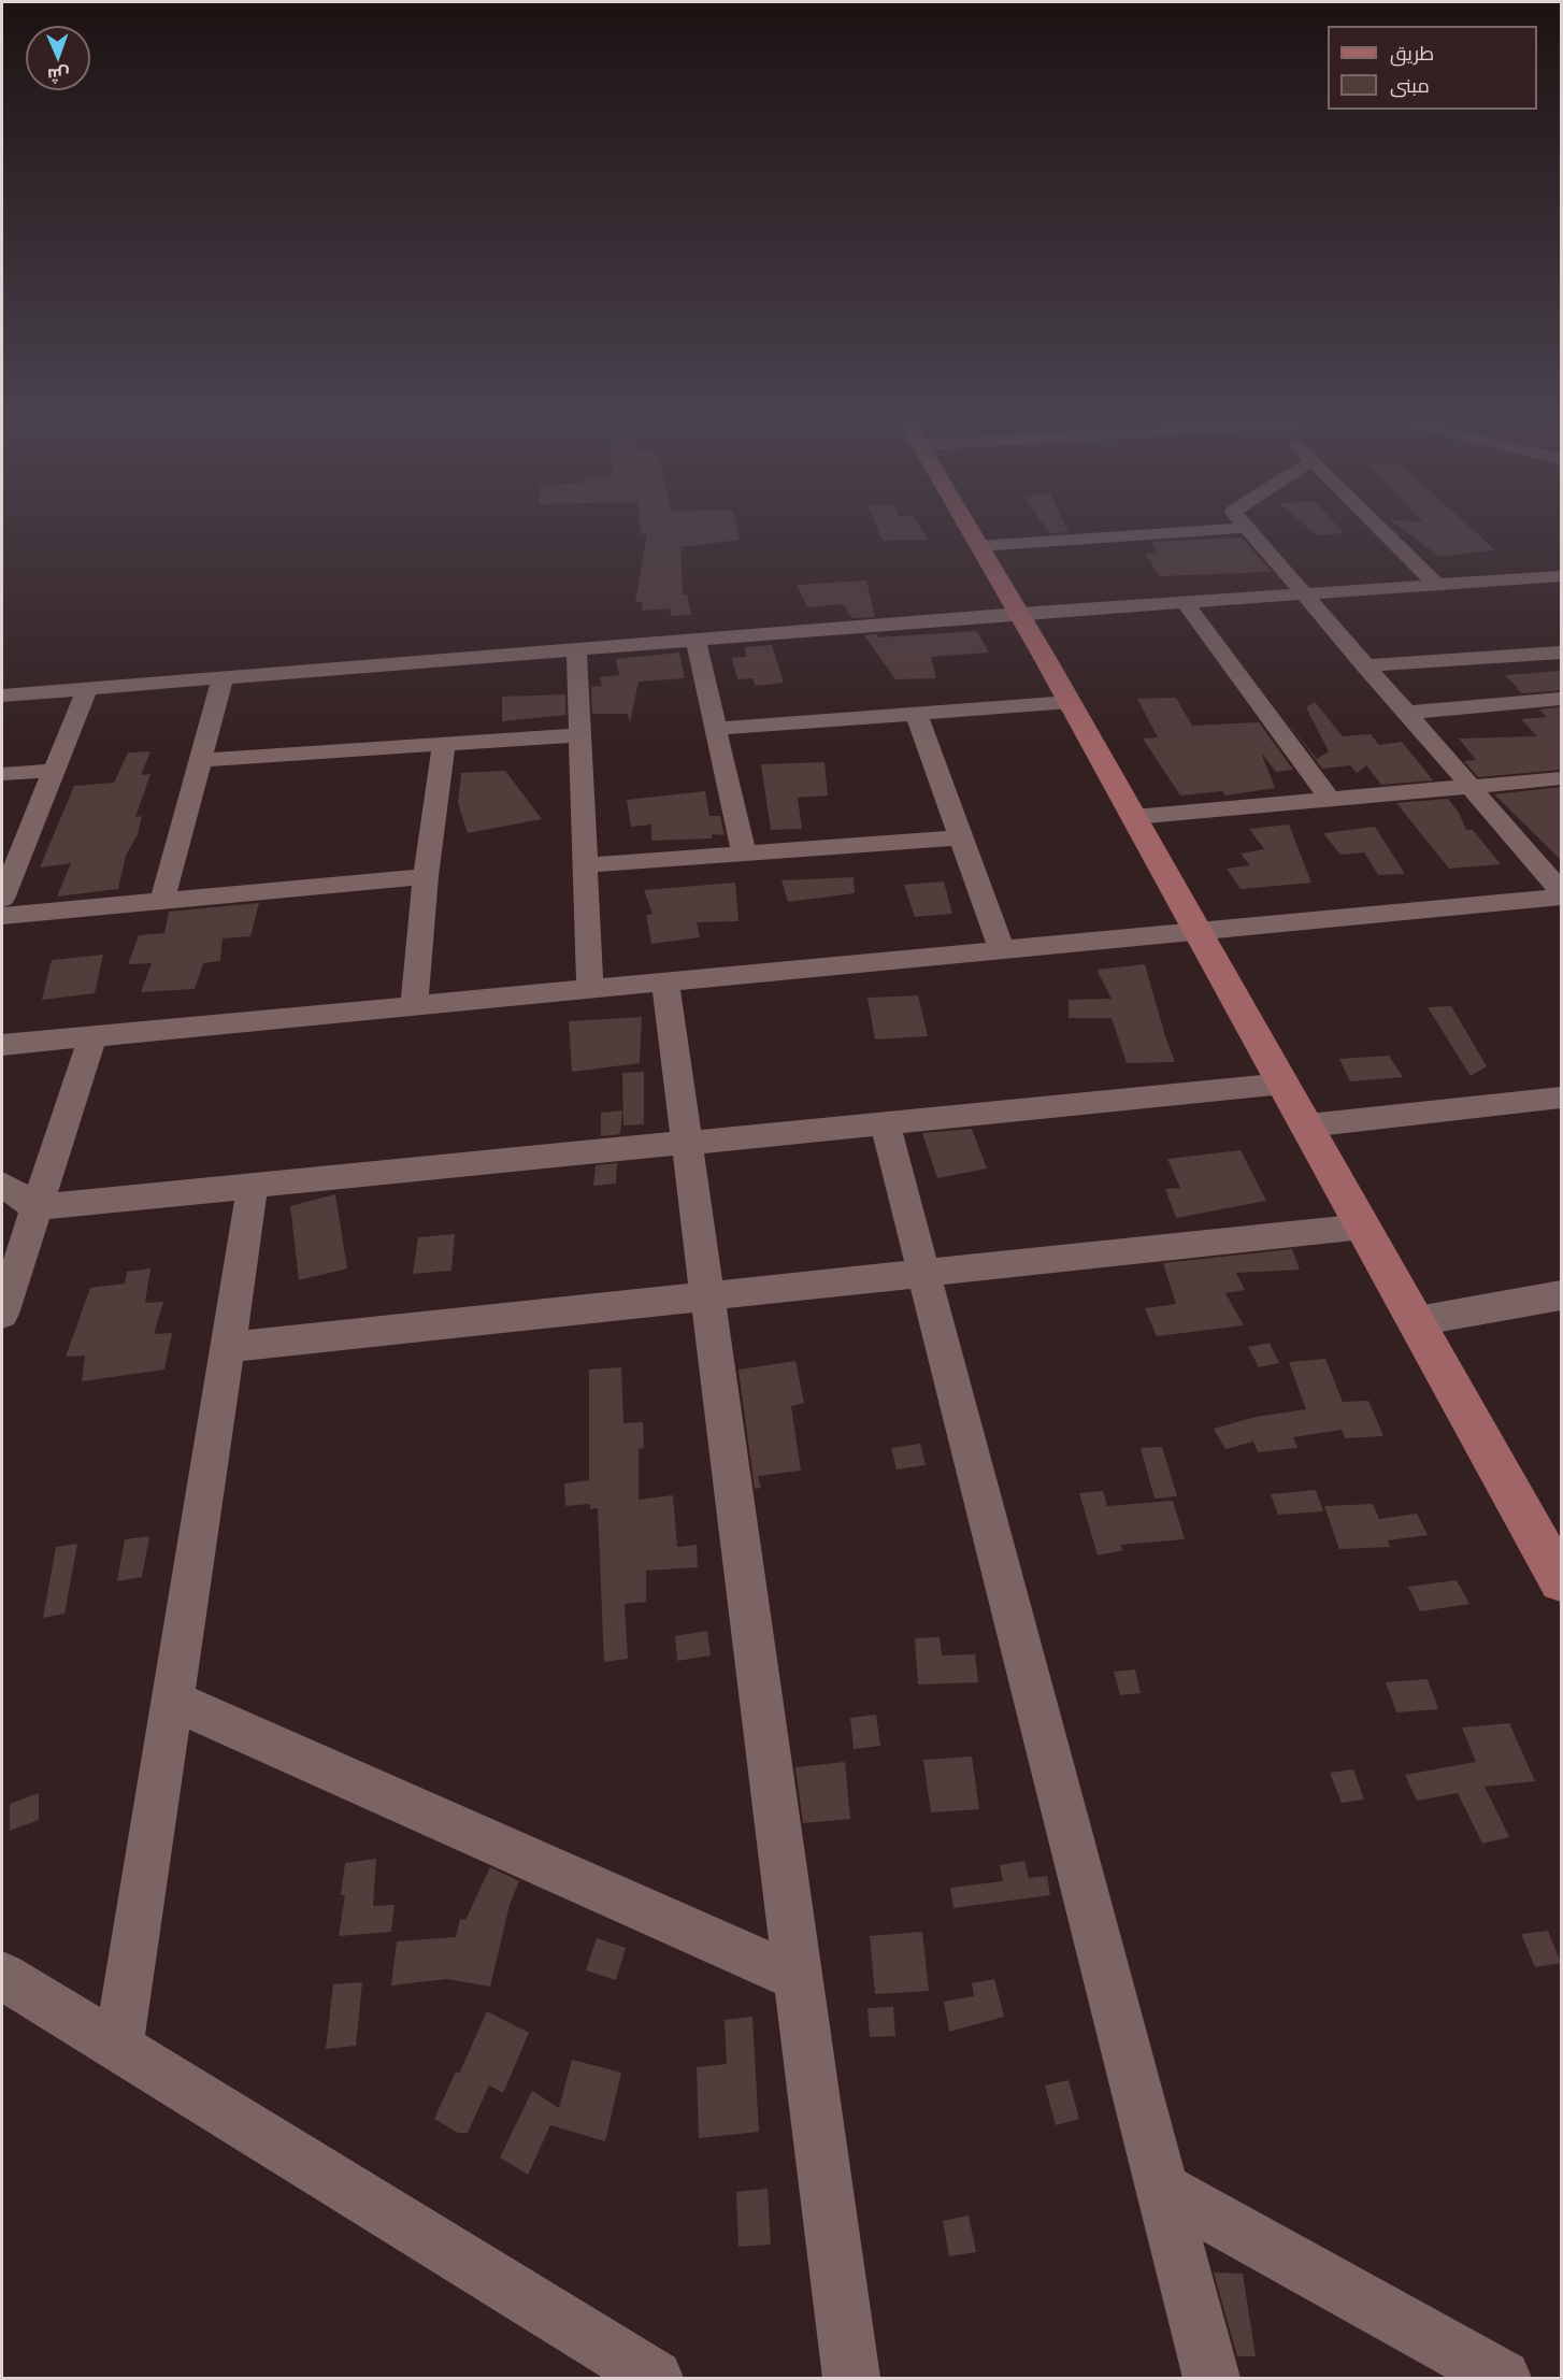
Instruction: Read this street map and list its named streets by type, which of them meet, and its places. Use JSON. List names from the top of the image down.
{
  "legend": ["طريق", "مبنى"],
  "north": "bottom"
}
